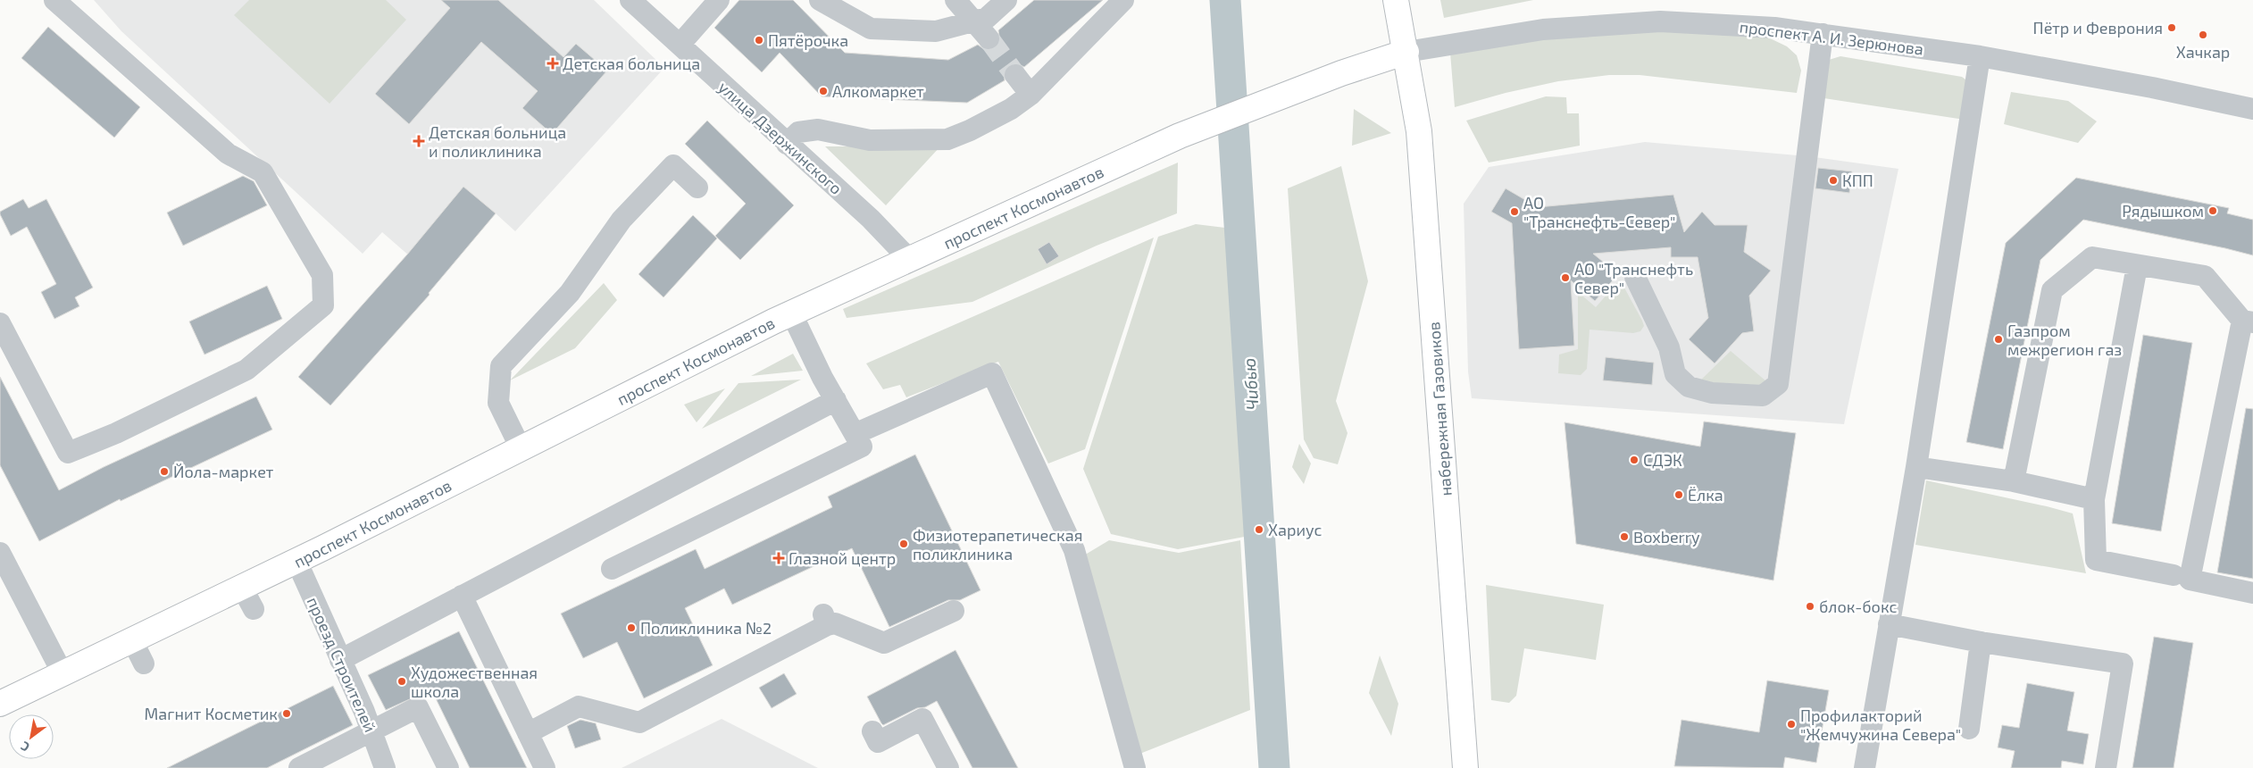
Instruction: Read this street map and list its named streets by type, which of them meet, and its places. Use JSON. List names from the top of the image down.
{
  "streets": {
    "main road": ["проспект Космонавтов", "набережная Газовиков"],
    "street": ["проспект А. И. Зерюнова", "улица Дзержинского", "проезд Строителей"]
  },
  "crossings": [
    ["проспект А. И. Зерюнова", "проспект Космонавтов"],
    ["проспект А. И. Зерюнова", "набережная Газовиков"],
    ["улица Дзержинского", "проспект Космонавтов"],
    ["проспект Космонавтов", "набережная Газовиков"],
    ["проспект Космонавтов", "проезд Строителей"]
  ],
  "water": ["Чибью"],
  "places": {
    "other": [
      "Пётр и Феврония",
      "Хачкар",
      "Пятёрочка",
      "Алкомаркет",
      "КПП",
      "Рядышком",
      "АО \"Транснефть-Север\"",
      "АО \"Транснефть Север\"",
      "Газпром межрегион газ",
      "СДЭК",
      "Йола-маркет",
      "Ёлка",
      "Хариус",
      "Boxberry",
      "Физиотерапетическая поликлиника",
      "блок-бокс",
      "Поликлиника №2",
      "Художественная школа",
      "Магнит Косметик",
      "Профилакторий \"Жемчужина Севера\""
    ],
    "health": ["Детская больница", "Детская больница и поликлиника", "Глазной центр"]
  },
  "north": "bottom left"
}
